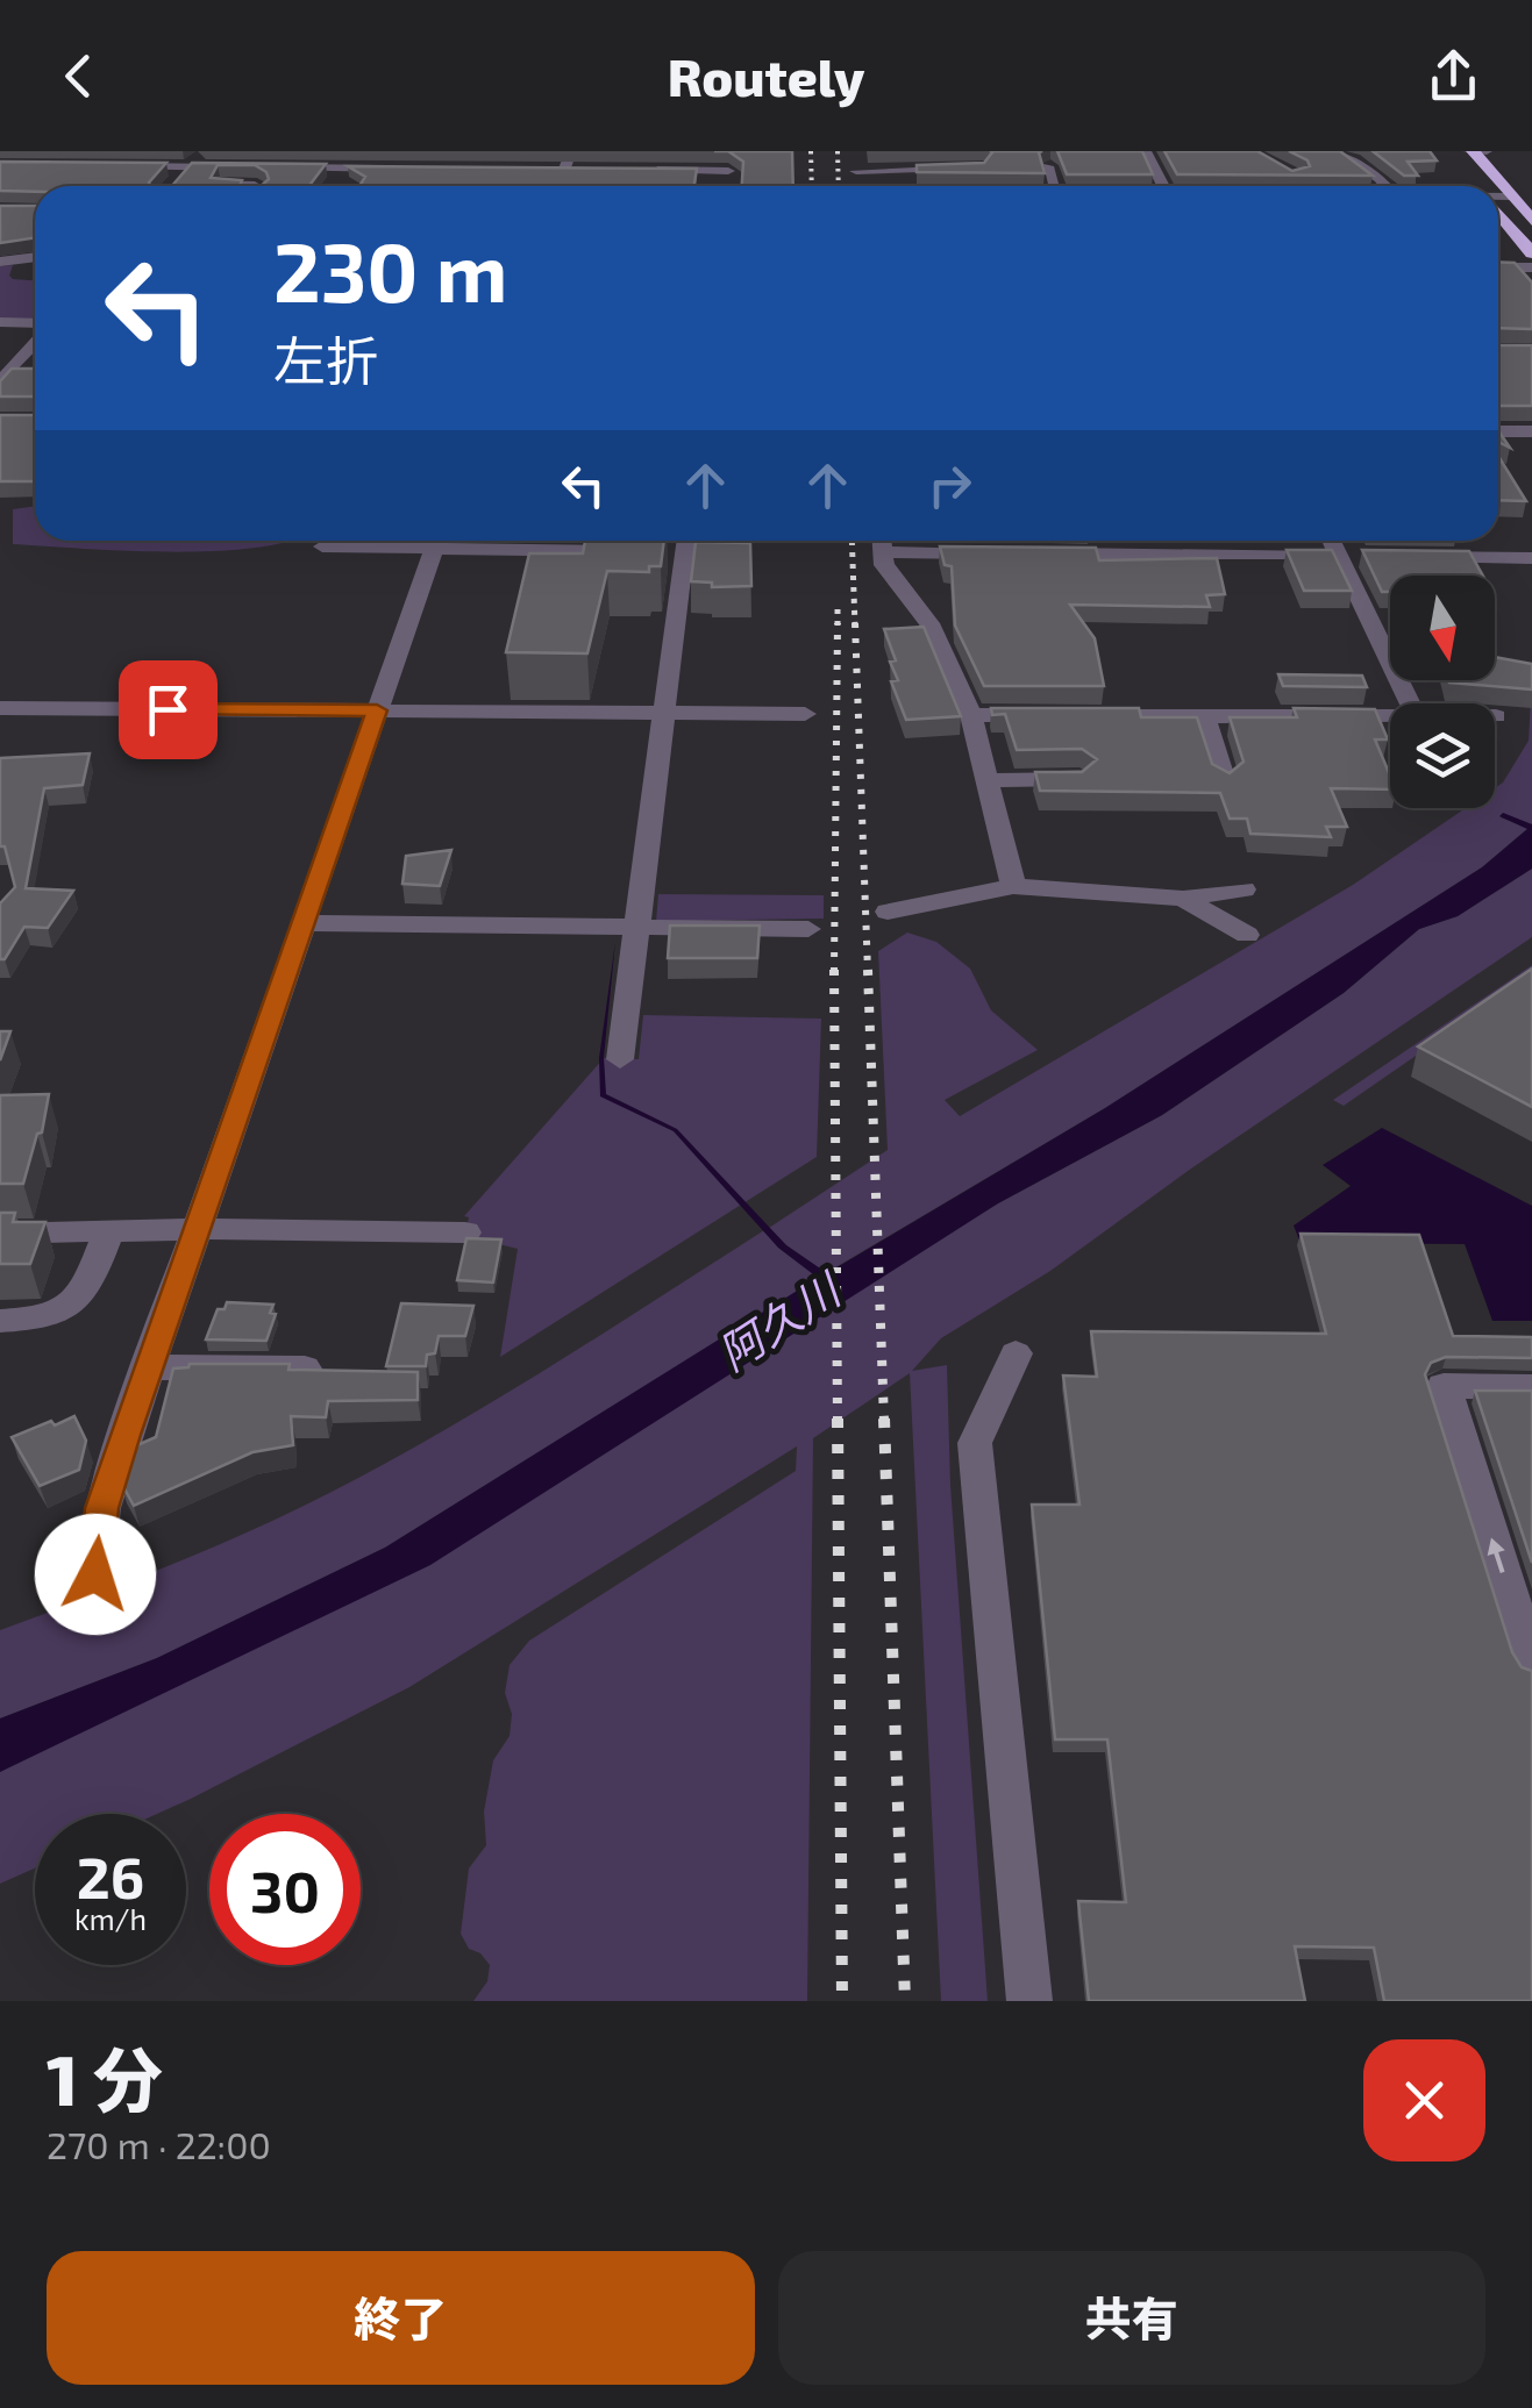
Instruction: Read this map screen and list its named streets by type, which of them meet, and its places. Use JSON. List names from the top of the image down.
{
  "water": ["阿久川"],
  "north": "bottom",
  "page": {
    "header": "Routely",
    "turn": ["230 m", "左折"],
    "speed": "26 km/h",
    "limit": "30",
    "heading": ["1 分", "270 m · 22:00"],
    "buttons": ["終了", "共有"]
  }
}
